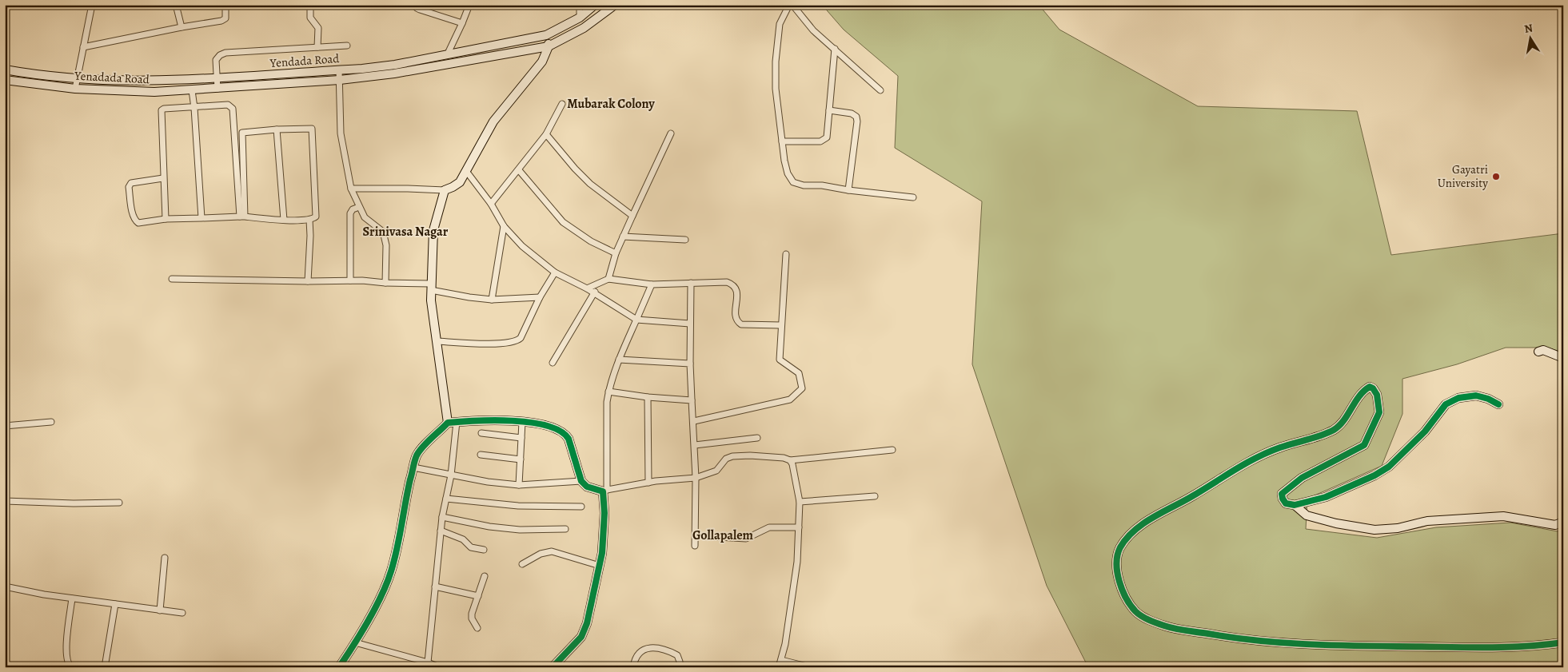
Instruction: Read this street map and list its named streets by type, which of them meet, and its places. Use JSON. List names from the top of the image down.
{
  "streets": {
    "street": ["Yendada Road", "Yenadada Road"]
  },
  "crossings": [
    ["Yendada Road", "Yenadada Road"]
  ],
  "districts": ["Mubarak Colony", "Srinivasa Nagar", "Gollapalem"],
  "places": ["Gayatri University"],
  "north": "top"
}
